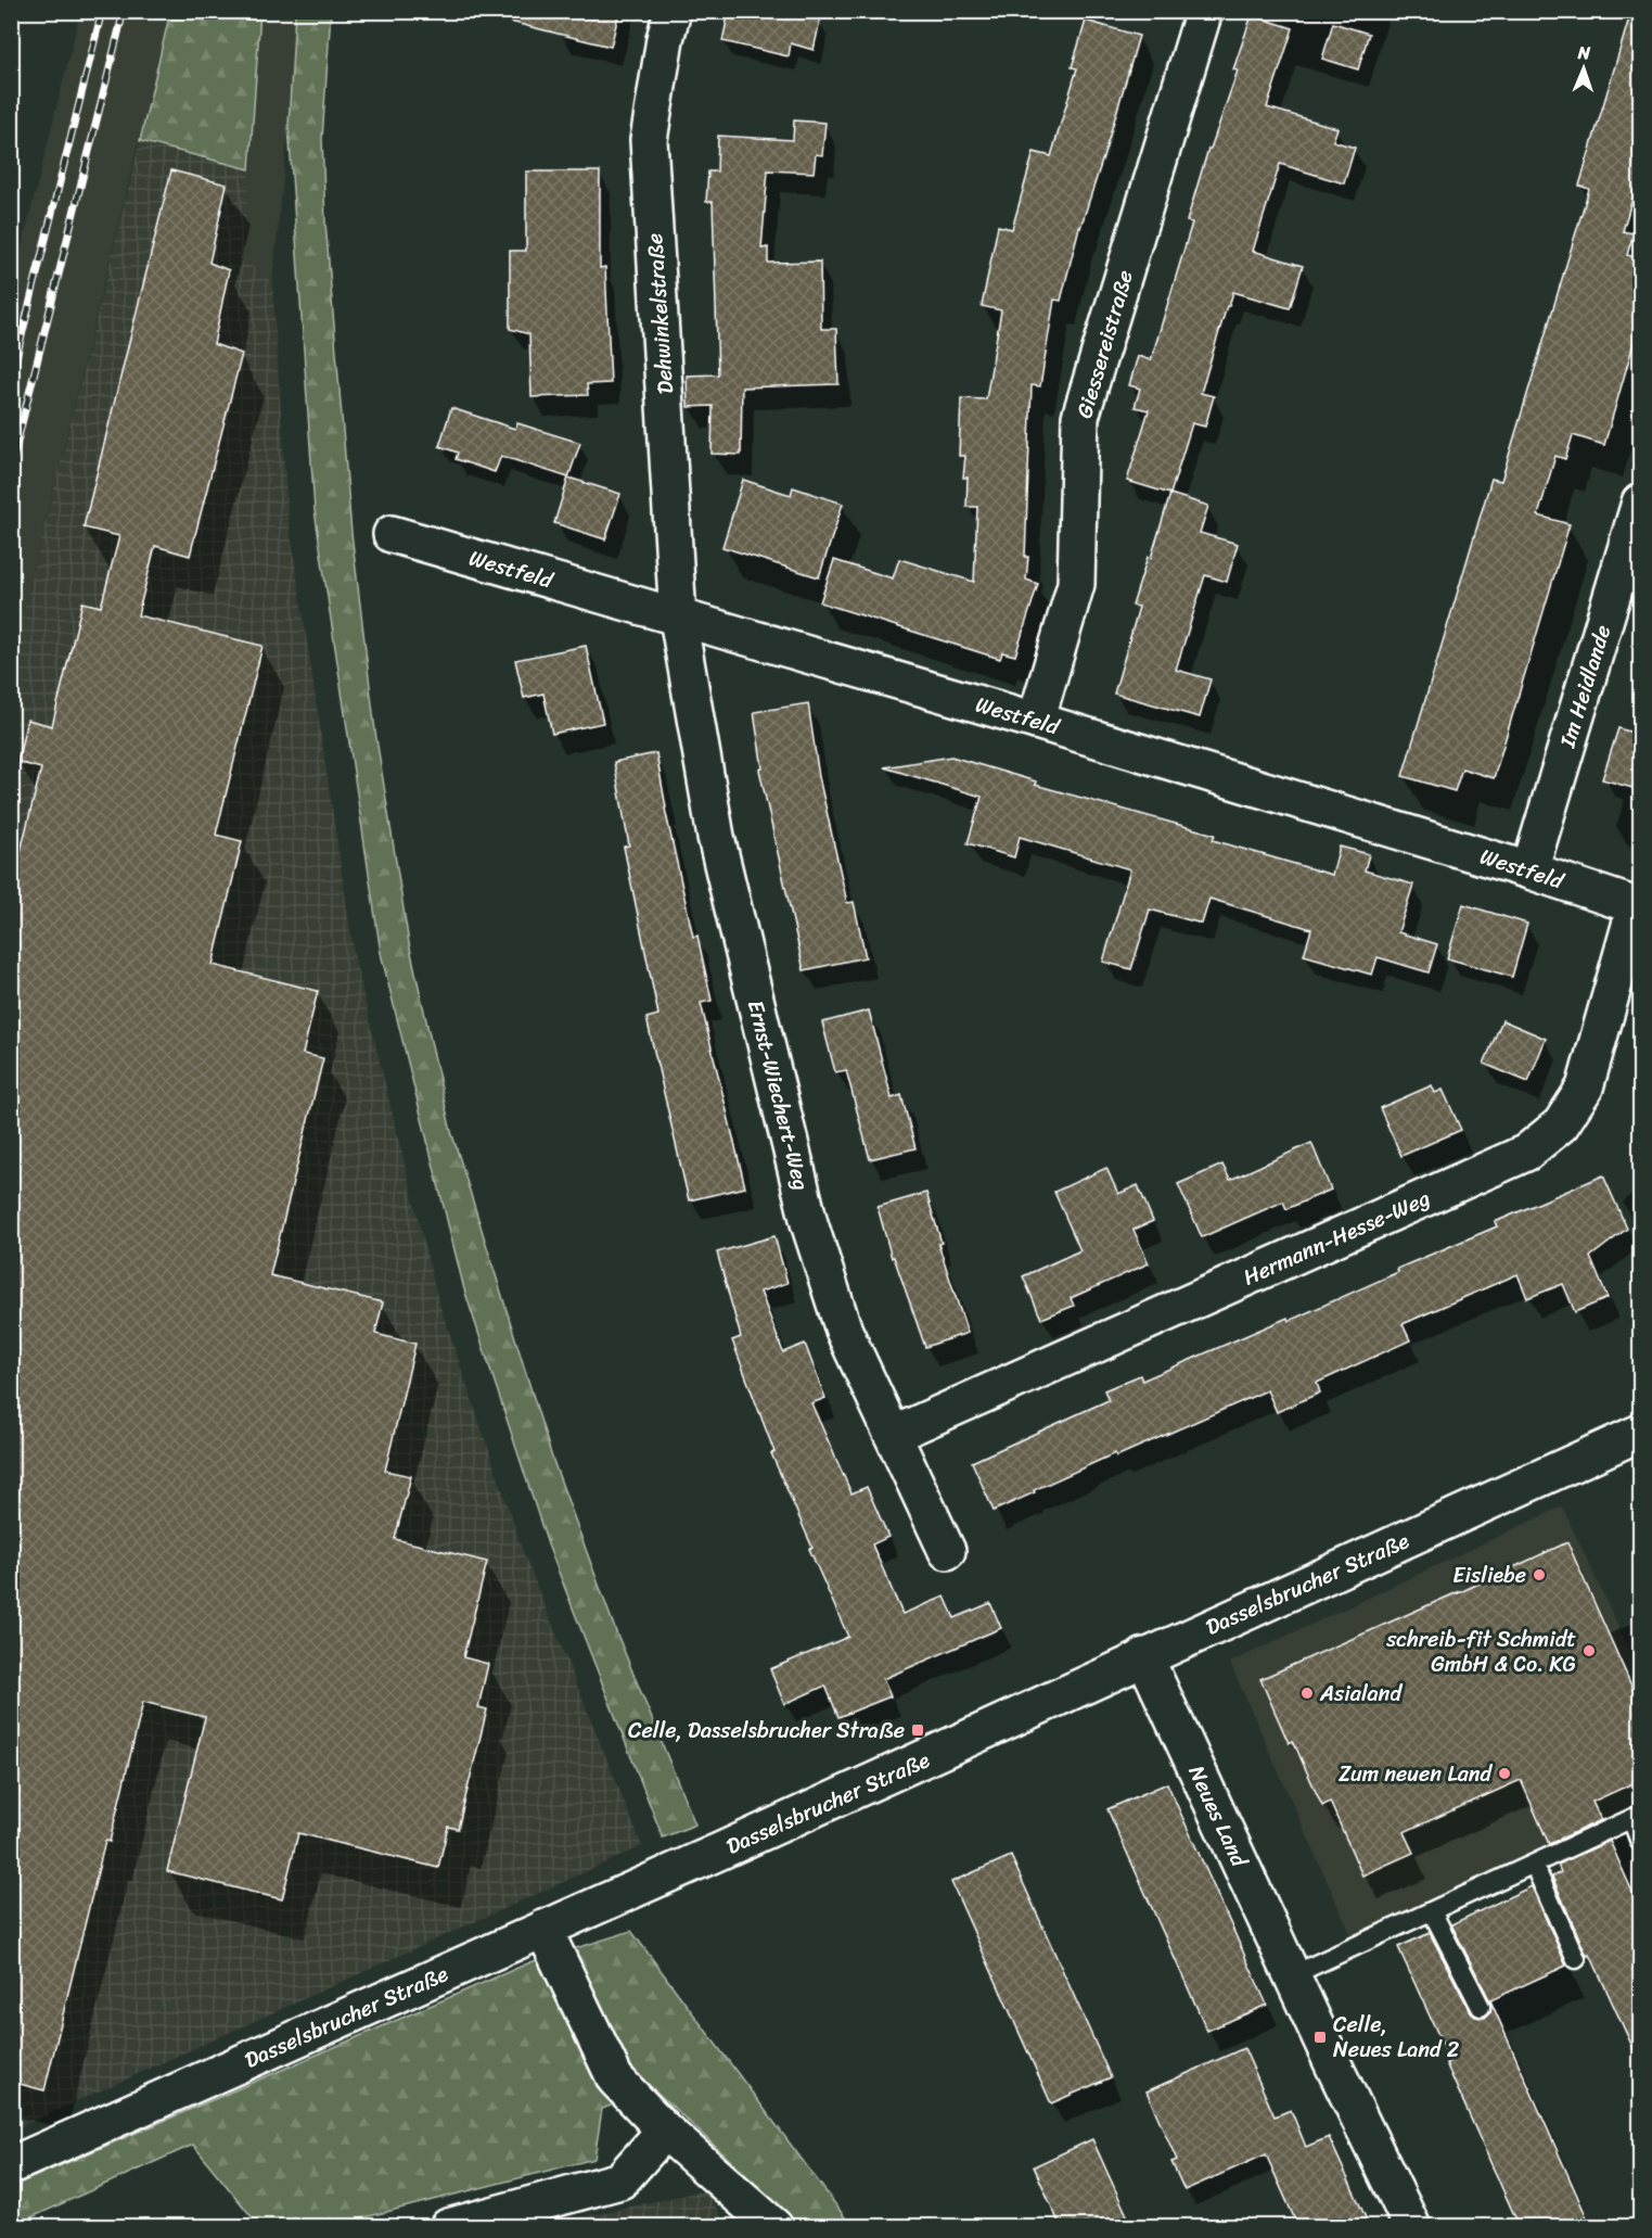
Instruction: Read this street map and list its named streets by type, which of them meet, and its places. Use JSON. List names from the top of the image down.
{
  "streets": {
    "street": [
      "Dehwinkelstraße",
      "Giessereistraße",
      "Westfeld",
      "Im Heidlande",
      "Ernst-Wiechert-Weg",
      "Hermann-Hesse-Weg",
      "Dasselsbrucher Straße",
      "Neues Land"
    ]
  },
  "crossings": [
    ["Dehwinkelstraße", "Westfeld"],
    ["Dehwinkelstraße", "Ernst-Wiechert-Weg"],
    ["Giessereistraße", "Westfeld"],
    ["Westfeld", "Im Heidlande"],
    ["Westfeld", "Ernst-Wiechert-Weg"],
    ["Westfeld", "Hermann-Hesse-Weg"],
    ["Ernst-Wiechert-Weg", "Hermann-Hesse-Weg"],
    ["Dasselsbrucher Straße", "Neues Land"]
  ],
  "places": {
    "other": [
      "Eisliebe",
      "schreib-fit Schmidt GmbH & Co. KG",
      "Asialand",
      "Zum neuen Land"
    ],
    "transit": ["Celle, Dasselsbrucher Straße", "Celle, Neues Land 2"]
  },
  "north": "top"
}
